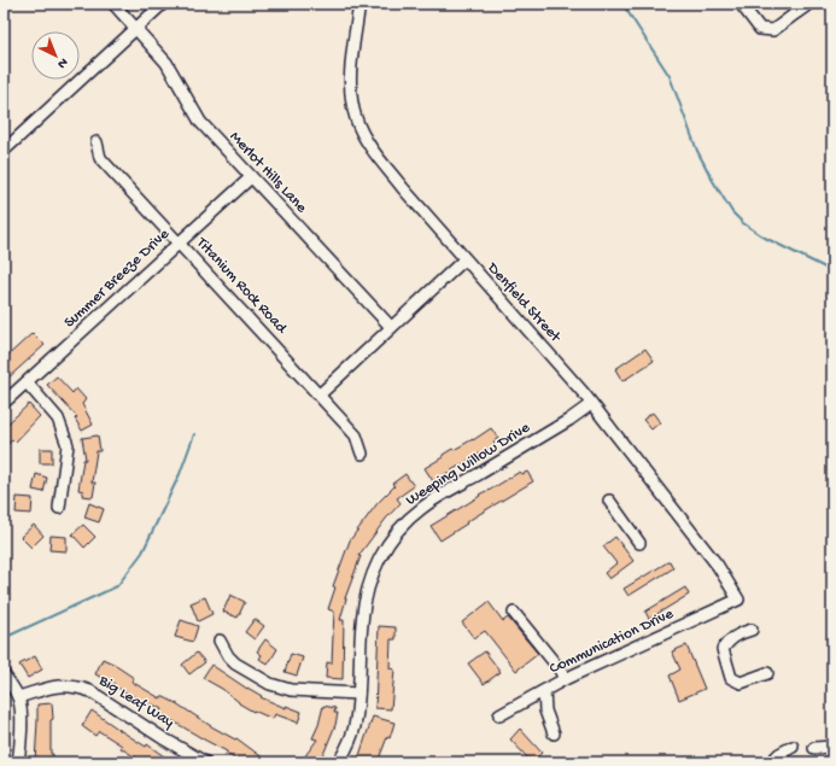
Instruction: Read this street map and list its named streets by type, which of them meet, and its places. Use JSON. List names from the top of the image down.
{
  "streets": {
    "street": [
      "Merlot Hills Lane",
      "Summer Breeze Drive",
      "Titanium Rock Road",
      "Denfield Street",
      "Weeping Willow Drive",
      "Communication Drive",
      "Big Leaf Way"
    ]
  },
  "crossings": [
    ["Merlot Hills Lane", "Summer Breeze Drive"],
    ["Summer Breeze Drive", "Titanium Rock Road"],
    ["Denfield Street", "Weeping Willow Drive"],
    ["Denfield Street", "Communication Drive"]
  ],
  "north": "bottom right"
}
